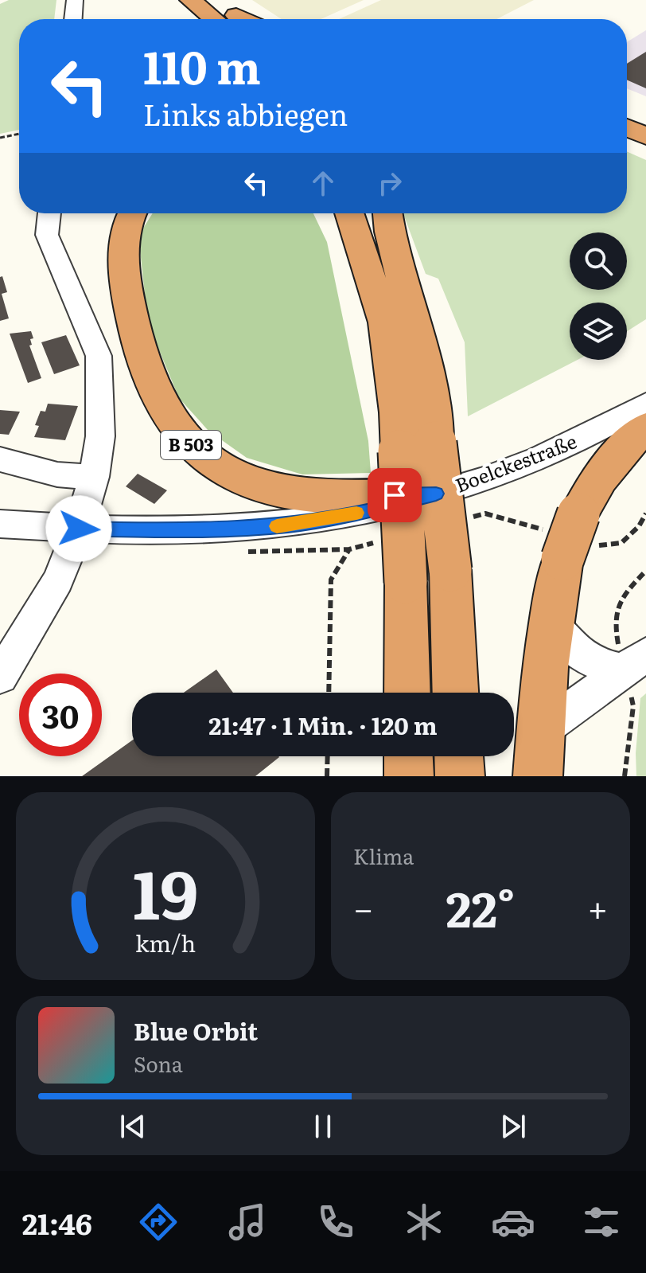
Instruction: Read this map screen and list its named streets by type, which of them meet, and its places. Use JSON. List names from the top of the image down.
{
  "streets": {
    "highway": ["B 503"],
    "street": ["Boelckestraße"]
  },
  "crossings": [
    ["B 503", "Boelckestraße"]
  ],
  "page": {
    "turn": ["110 m", "Links abbiegen"],
    "limit": "30",
    "trip": "21:47 · 1 Min. · 120 m",
    "tile": "Klima",
    "heat": ["−", "22°", "+"],
    "song": ["Blue Orbit", "Sona"],
    "tabs": "21:46",
    "gauge": ["19", "km/h"]
  }
}
